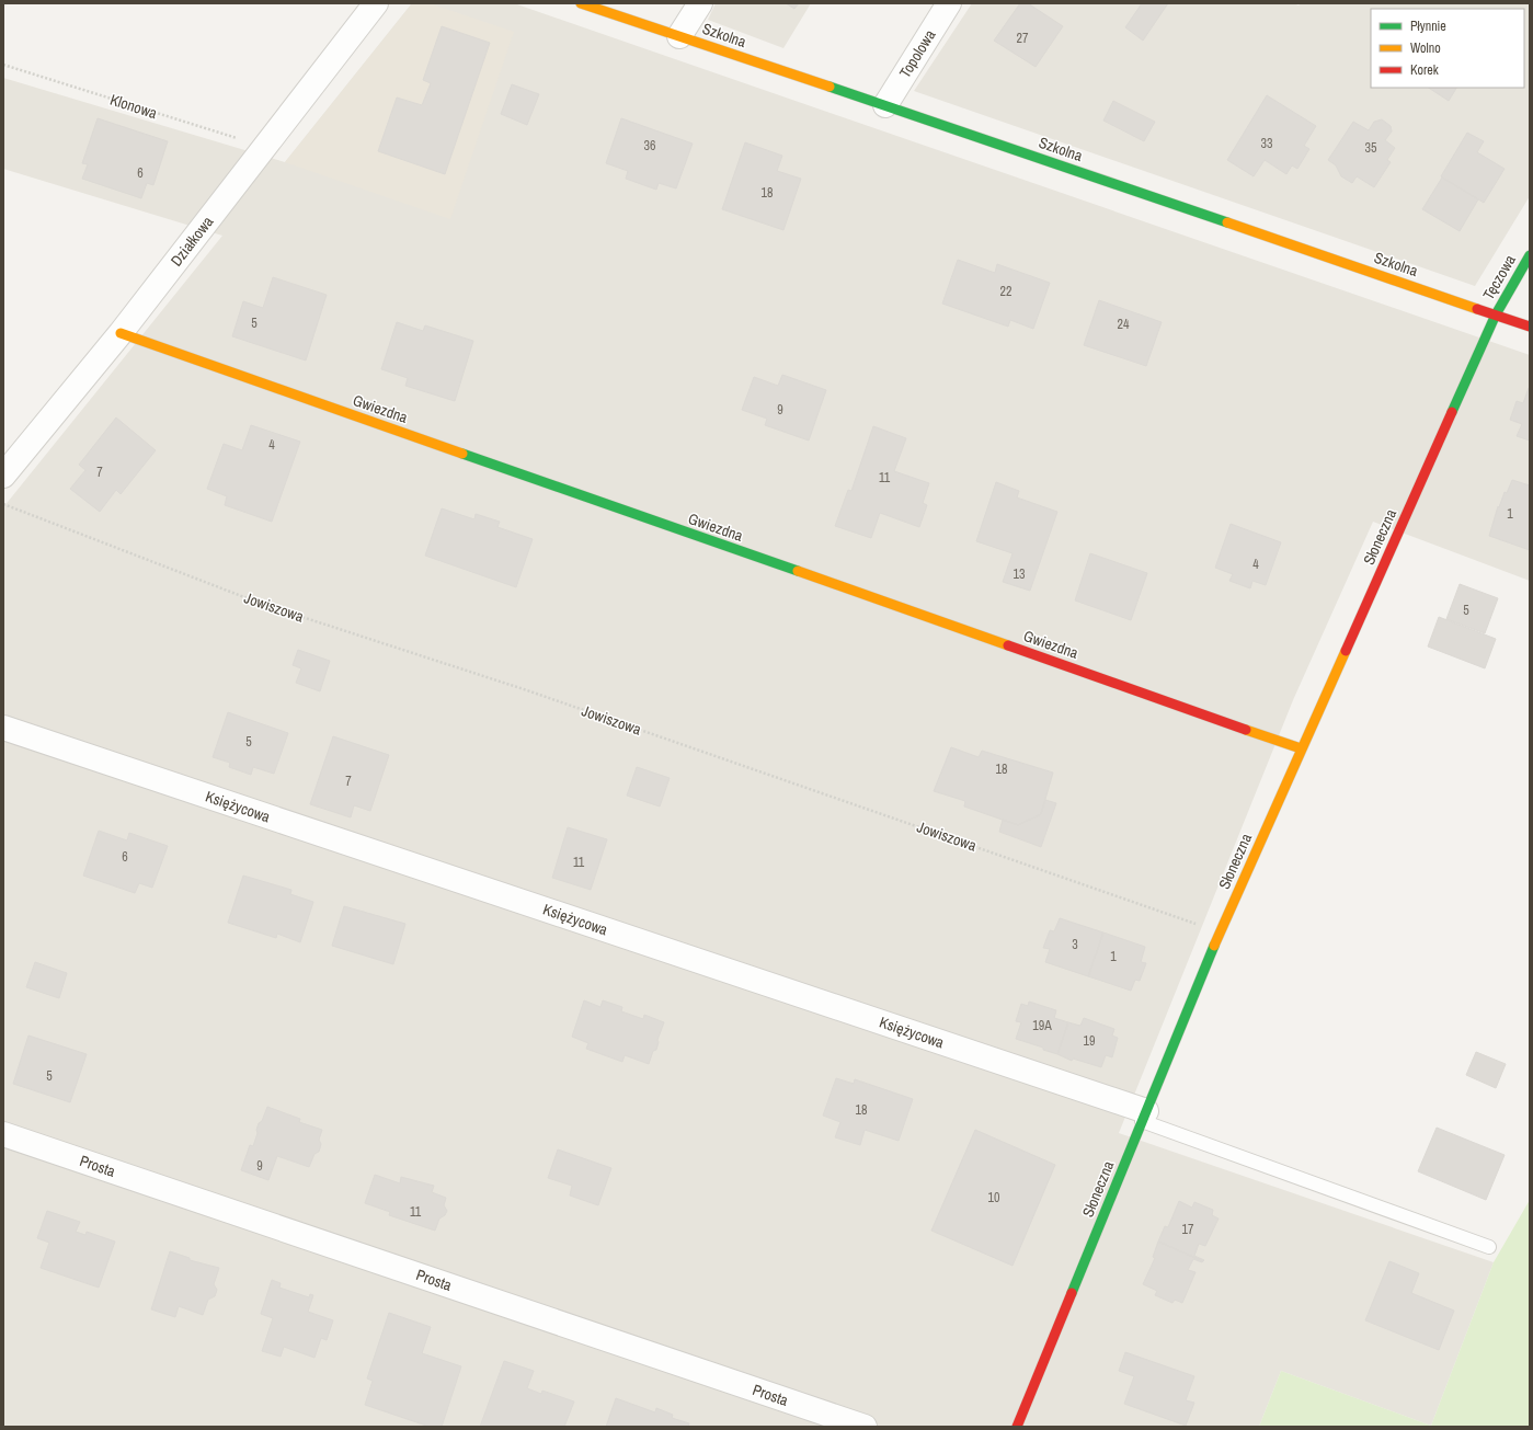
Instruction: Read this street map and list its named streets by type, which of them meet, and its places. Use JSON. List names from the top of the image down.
{
  "streets": {
    "street": [
      "Szkolna",
      "Topolowa",
      "Działkowa",
      "Tęczowa",
      "Gwiezdna",
      "Słoneczna",
      "Księżycowa",
      "Prosta"
    ],
    "path": ["Klonowa", "Jowiszowa"]
  },
  "crossings": [
    ["Szkolna", "Topolowa"],
    ["Szkolna", "Tęczowa"],
    ["Szkolna", "Słoneczna"],
    ["Klonowa", "Działkowa"],
    ["Działkowa", "Gwiezdna"],
    ["Tęczowa", "Słoneczna"],
    ["Gwiezdna", "Słoneczna"],
    ["Słoneczna", "Jowiszowa"],
    ["Słoneczna", "Księżycowa"]
  ],
  "house_numbers": [
    "27",
    "33",
    "36",
    "35",
    "6",
    "18",
    "22",
    "5",
    "24",
    "9",
    "4",
    "7",
    "11",
    "1",
    "4",
    "13",
    "5",
    "5",
    "18",
    "7",
    "6",
    "11",
    "3",
    "1",
    "19A",
    "19",
    "5",
    "18",
    "9",
    "10",
    "11",
    "17"
  ],
  "legend": ["Płynnie", "Wolno", "Korek"]
}
